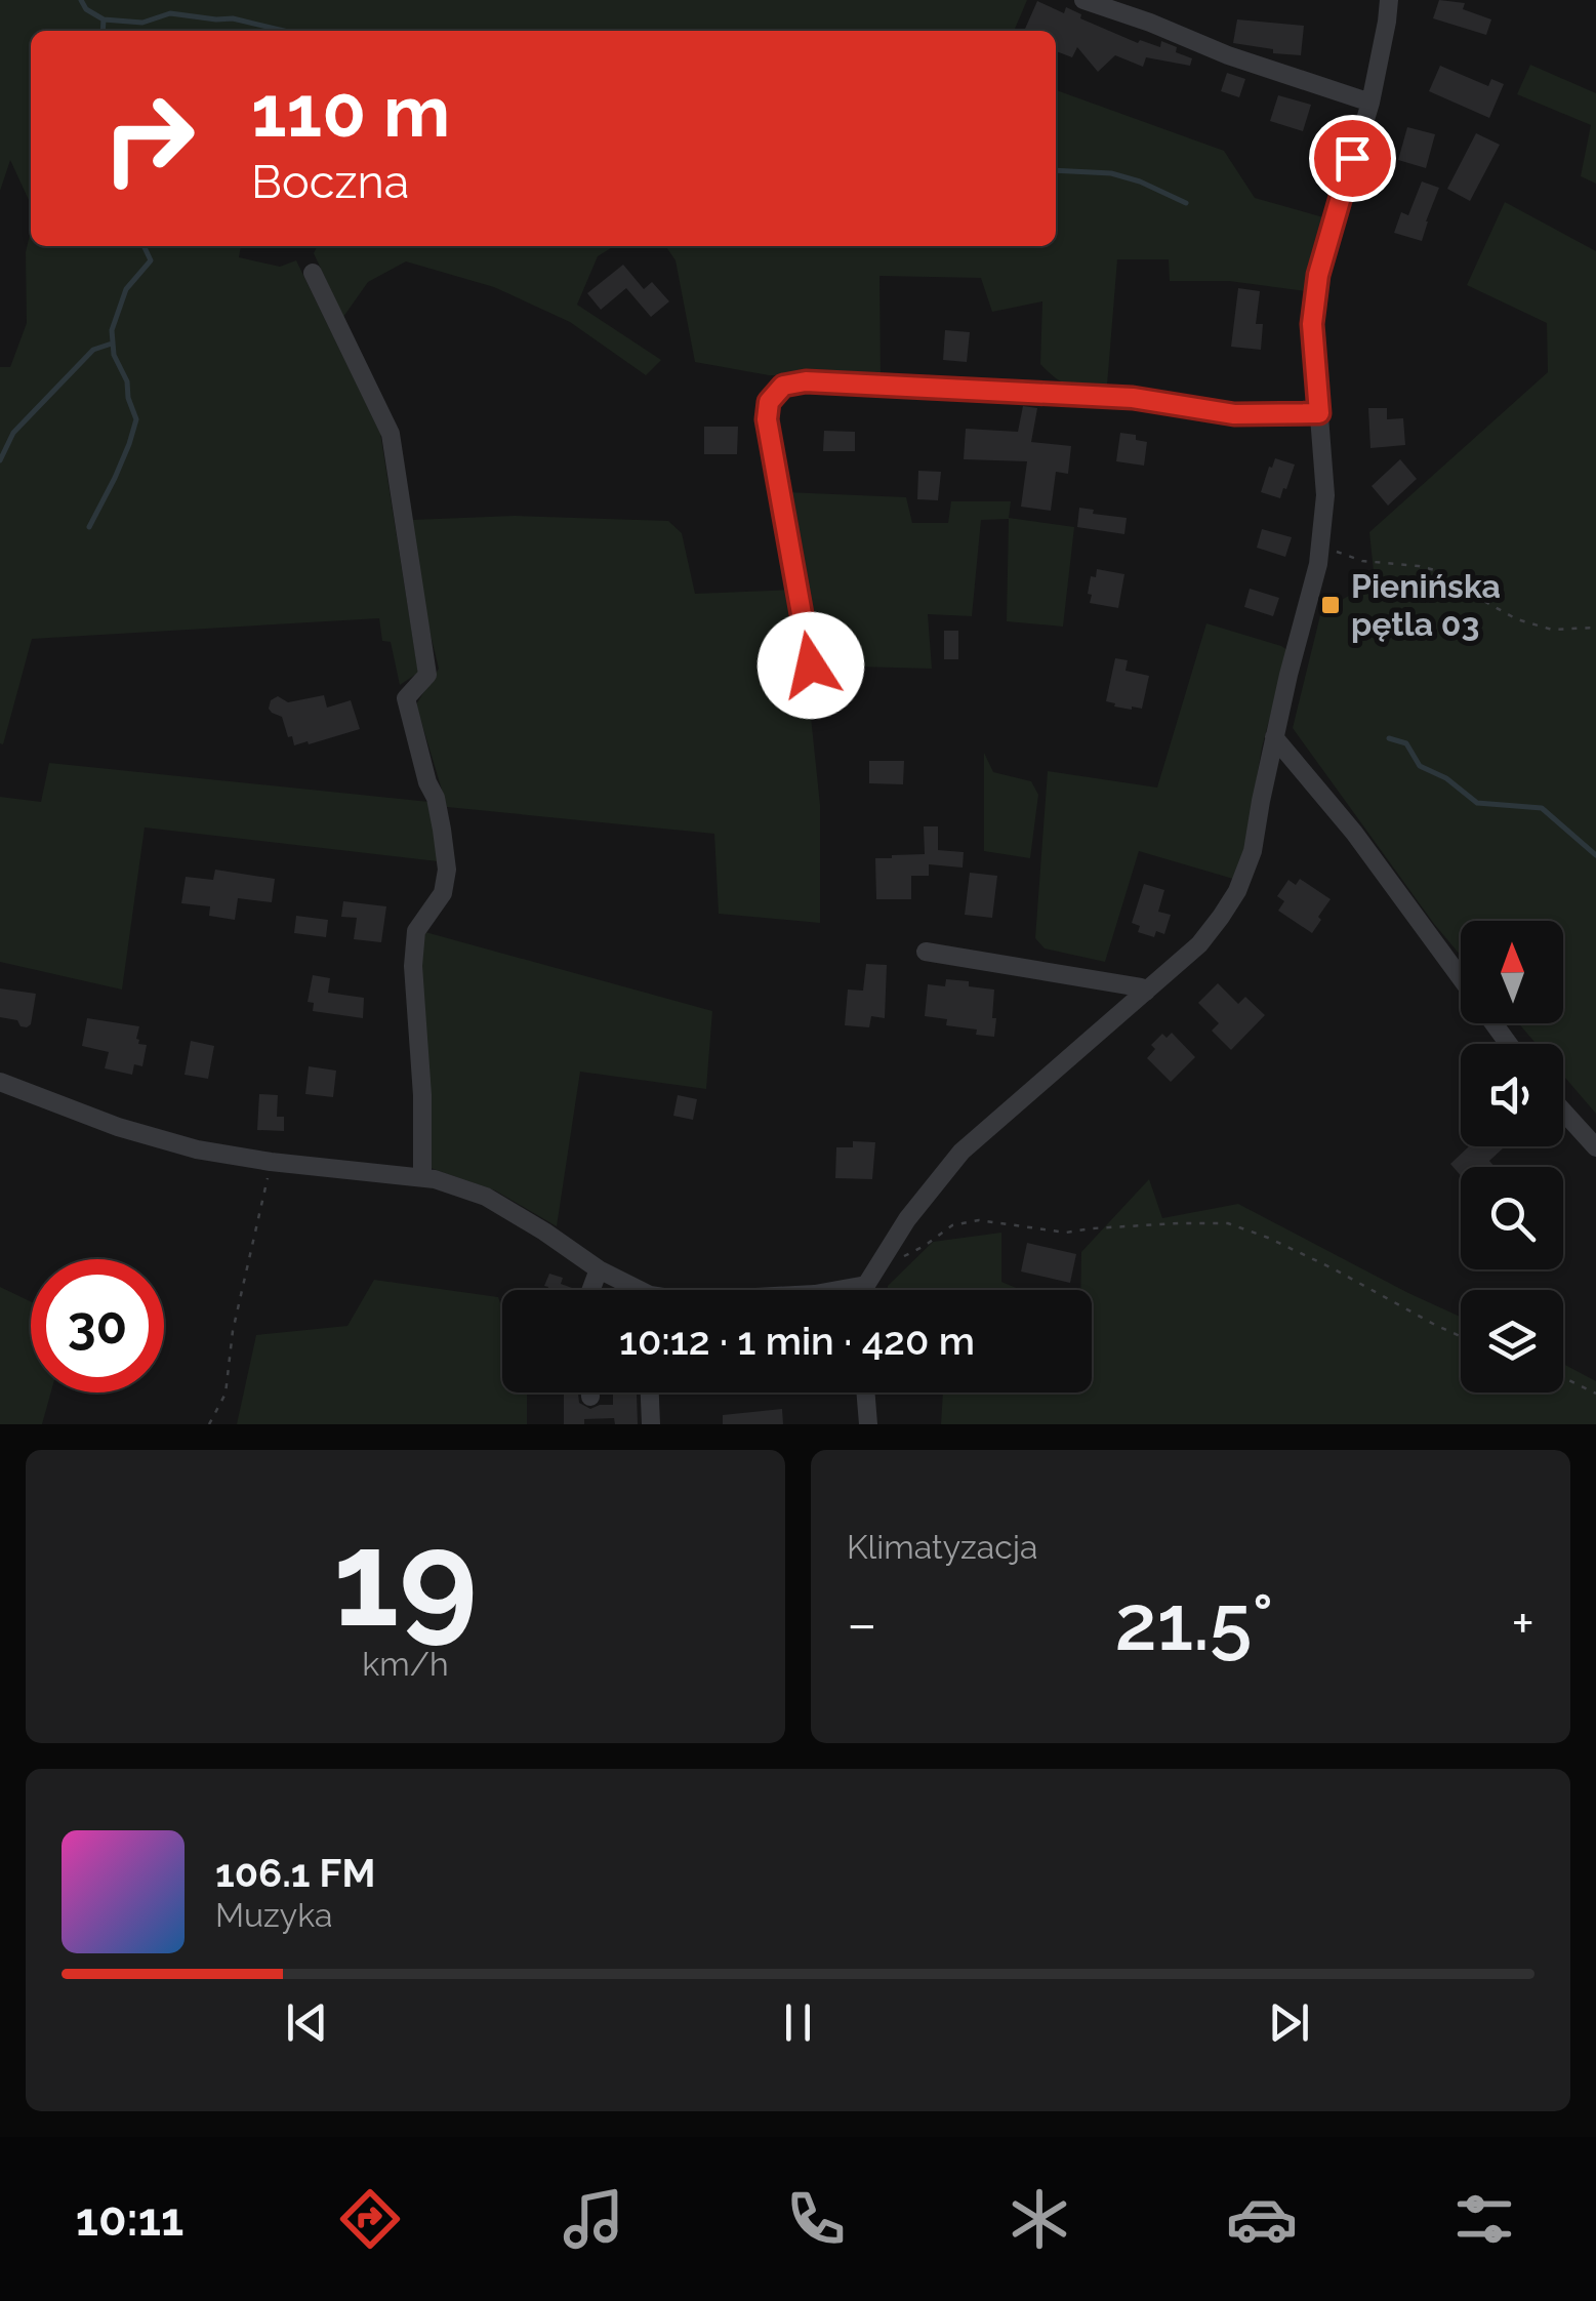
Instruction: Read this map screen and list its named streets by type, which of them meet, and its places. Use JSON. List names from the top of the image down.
{
  "places": {
    "transit": ["Pienińska pętla 03"]
  },
  "north": "top",
  "page": {
    "turn": ["110 m", "Boczna"],
    "limit": "30",
    "trip": "10:12 · 1 min · 420 m",
    "tile": [
      ["19", "km/h"],
      "Klimatyzacja"
    ],
    "heat": ["−", "21.5°", "+"],
    "song": ["106.1 FM", "Muzyka"],
    "tabs": "10:11"
  }
}
